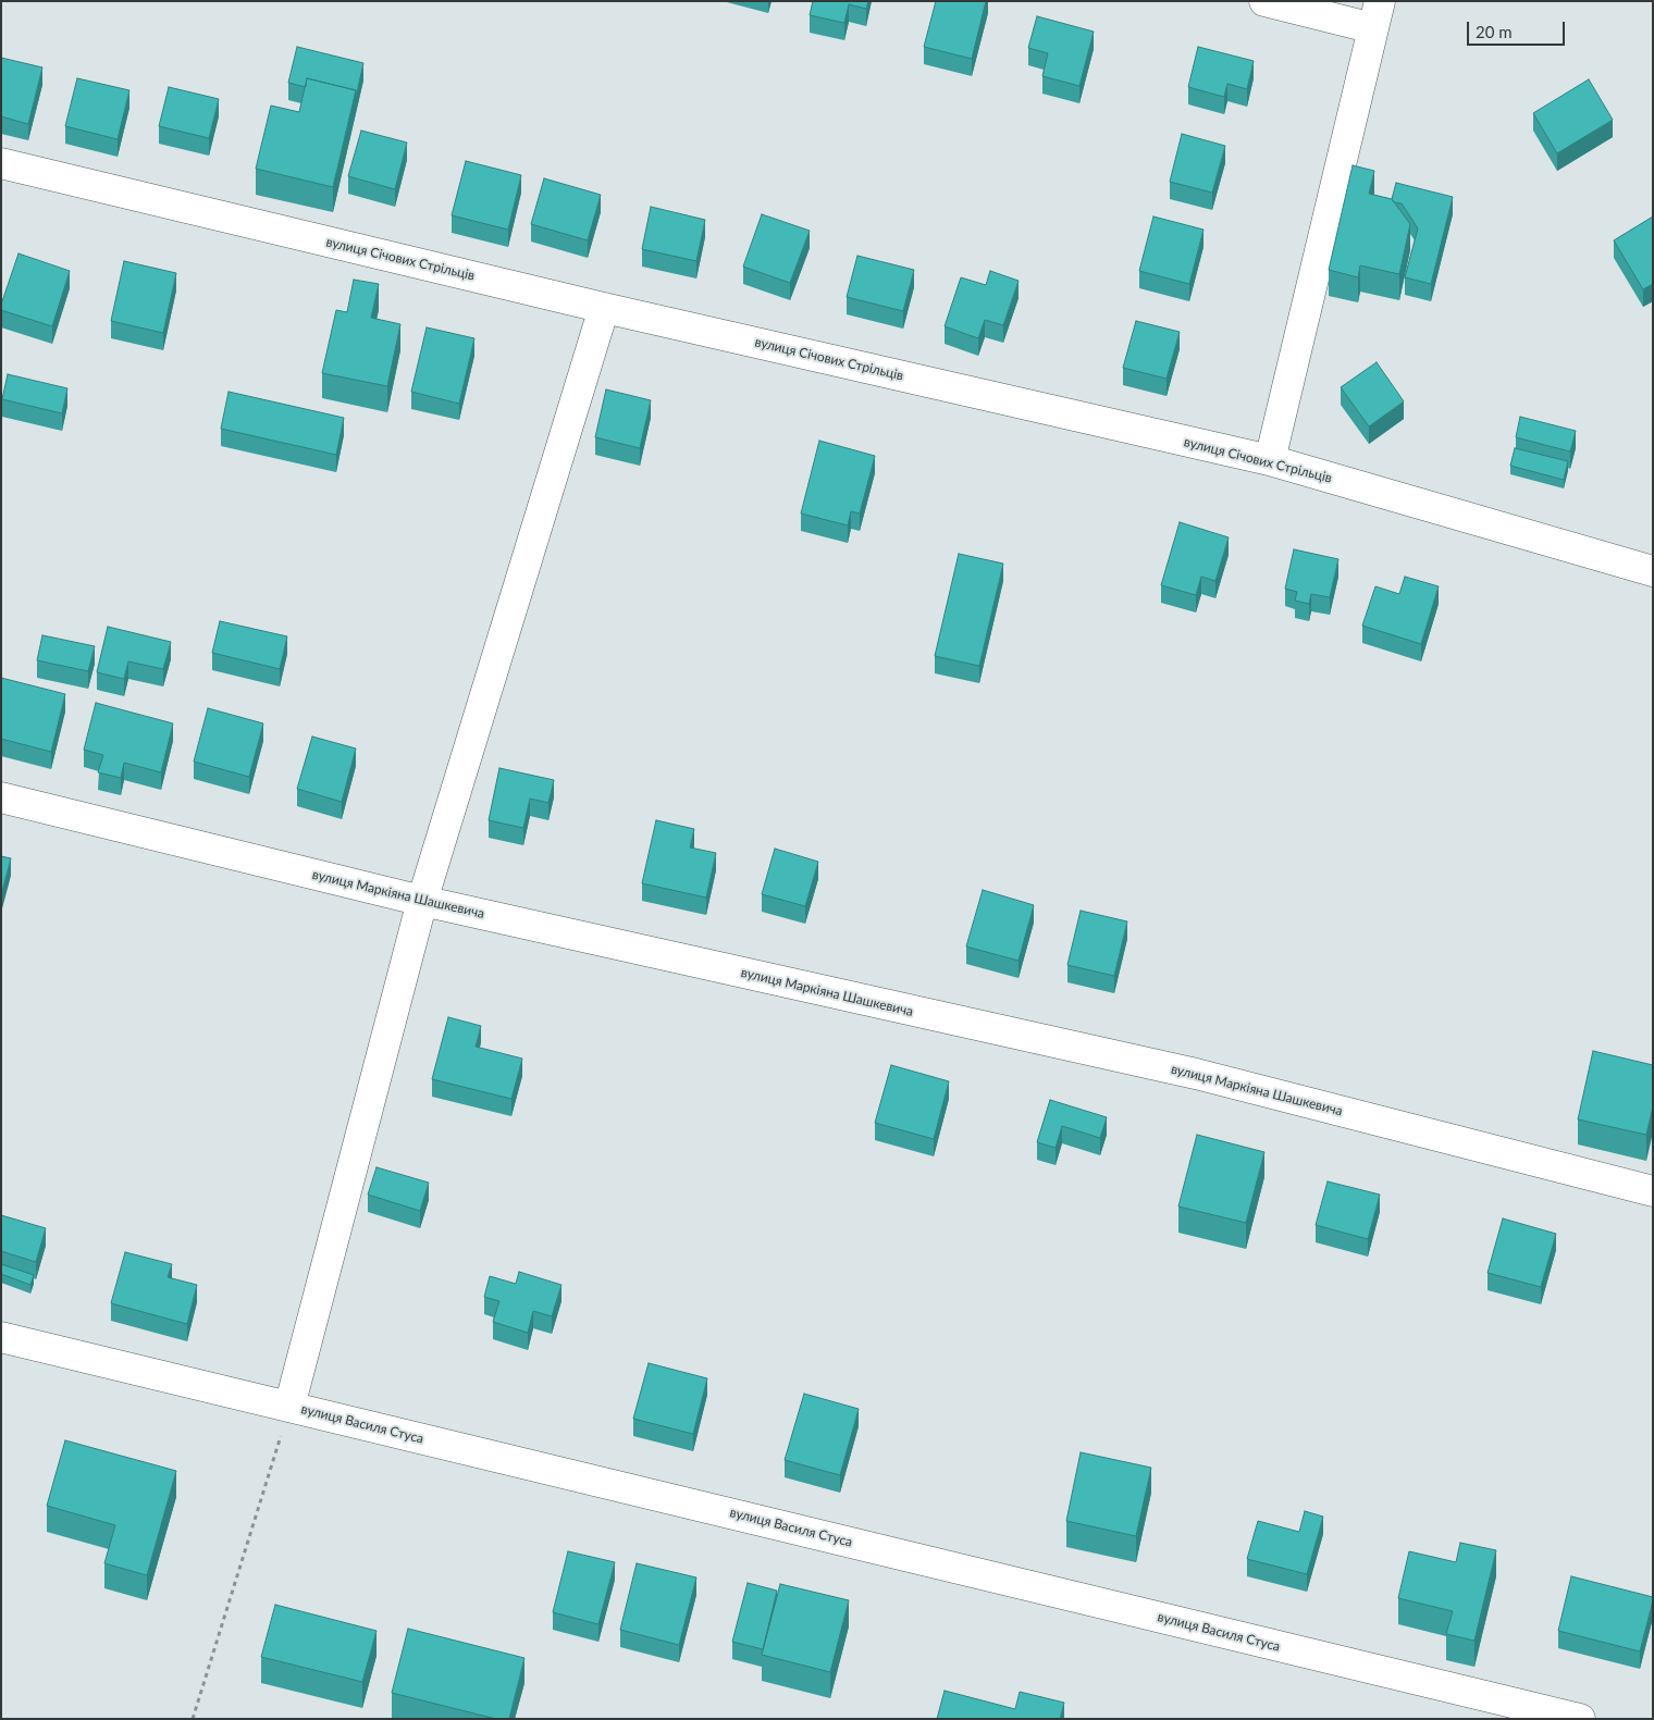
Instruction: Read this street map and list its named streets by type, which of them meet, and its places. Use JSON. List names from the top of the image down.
{
  "streets": {
    "street": ["вулиця Січових Стрільців", "вулиця Маркіяна Шашкевича", "вулиця Василя Стуса"]
  },
  "scale_bar": "20 m"
}
